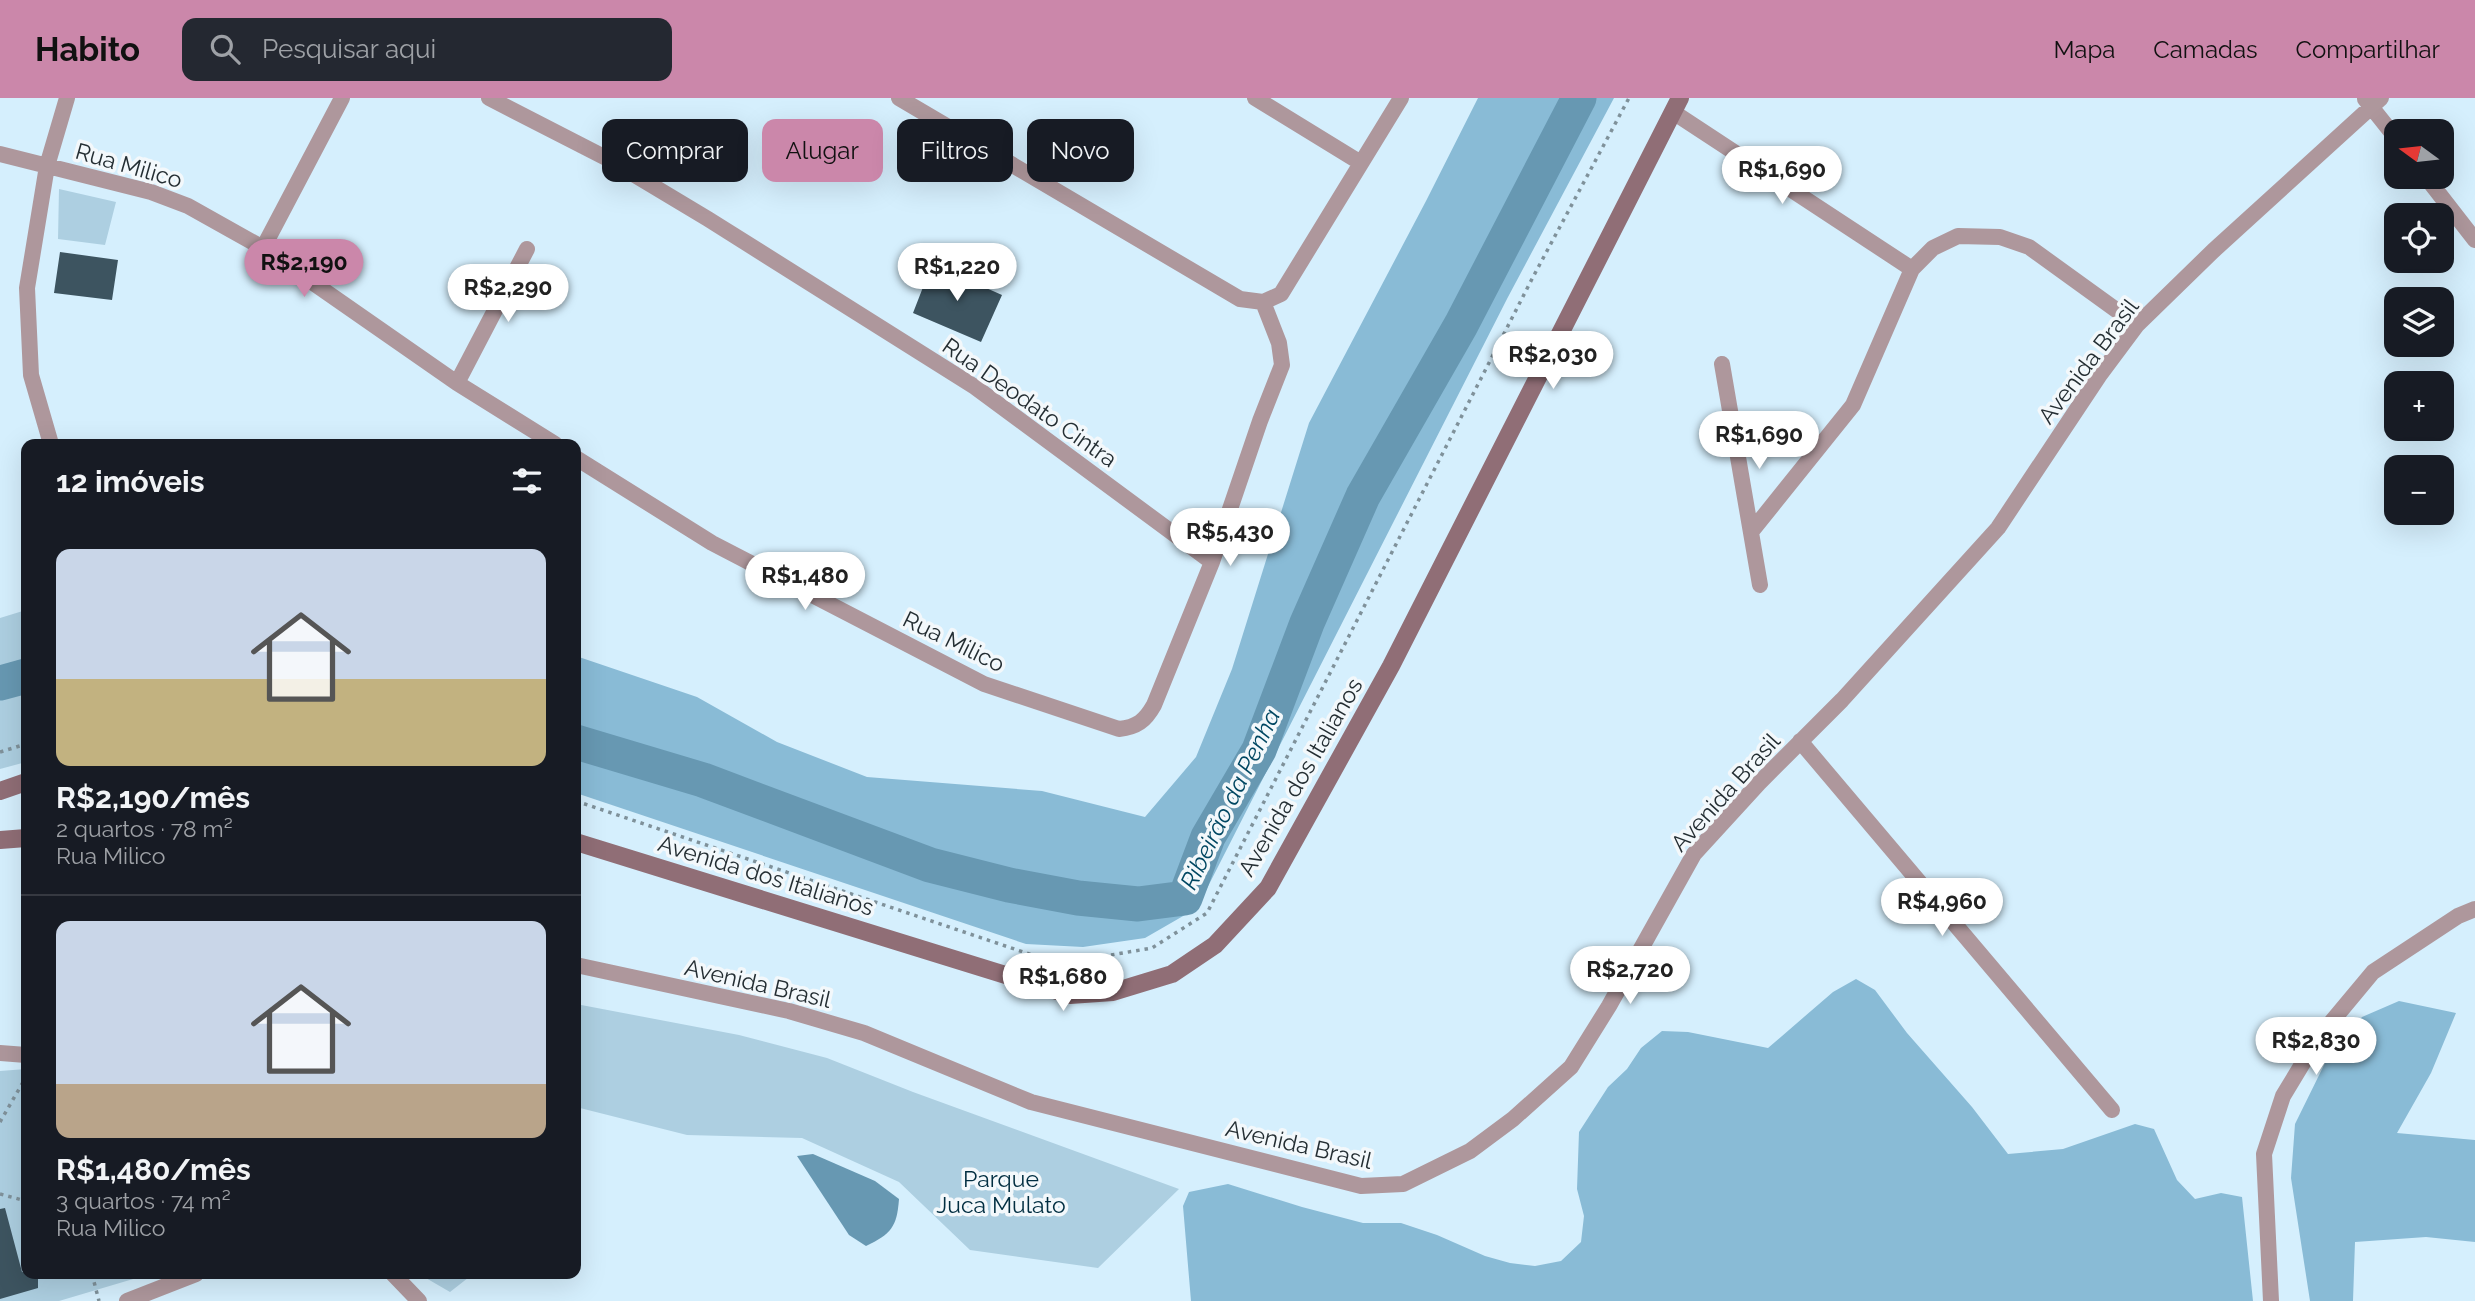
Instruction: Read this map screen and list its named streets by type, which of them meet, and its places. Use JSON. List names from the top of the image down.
{
  "streets": {
    "main road": ["Avenida dos Italianos"],
    "street": ["Rua Milico", "Avenida Brasil", "Rua Deodato Cintra"]
  },
  "crossings": [
    ["Rua Milico", "Rua Deodato Cintra"]
  ],
  "water": ["Ribeirão da Penha"],
  "parks": ["Parque Juca Mulato"],
  "north": "left",
  "page": {
    "header": "Habito",
    "search": "Pesquisar aqui",
    "nav": ["Mapa", "Camadas", "Compartilhar"],
    "map_buttons": ["+", "−"],
    "chip": [
      "Comprar",
      "Alugar",
      "Filtros",
      "Novo"
    ],
    "price": [
      "R$1,690",
      "R$2,190",
      "R$1,220",
      "R$2,290",
      "R$2,030",
      "R$1,690",
      "R$5,430",
      "R$1,480",
      "R$4,960",
      "R$2,720",
      "R$1,680",
      "R$2,830"
    ],
    "heading": "12 imóveis",
    "list": [
      {
        "name": "R$2,190/mês",
        "note": "2 quartos · 78 m² · Rua Milico"
      },
      {
        "name": "R$1,480/mês",
        "note": "3 quartos · 74 m² · Rua Milico"
      }
    ]
  }
}
